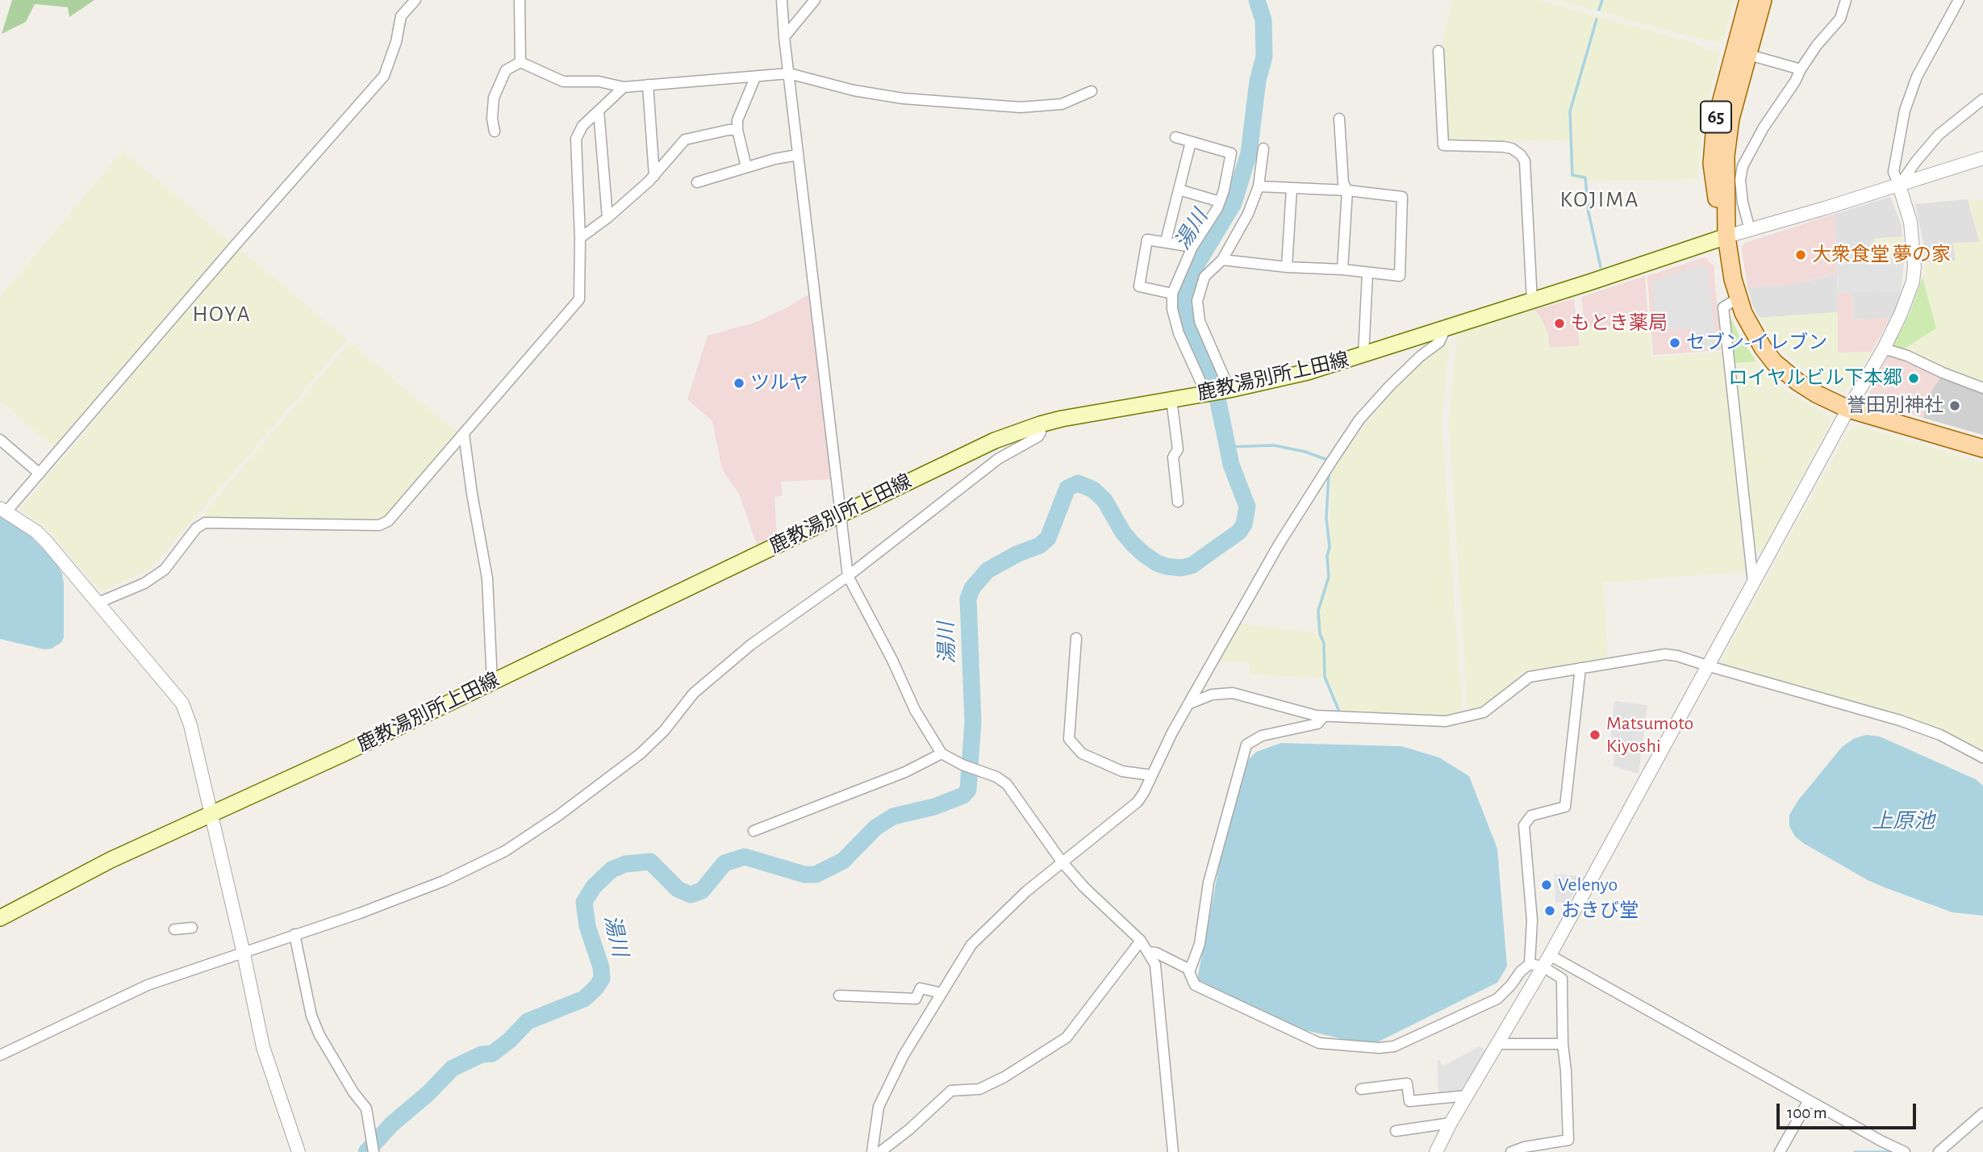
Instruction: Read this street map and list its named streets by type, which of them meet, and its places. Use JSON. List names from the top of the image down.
{
  "streets": {
    "main road": ["65", "鹿教湯別所上田線"]
  },
  "crossings": [
    ["65", "鹿教湯別所上田線"]
  ],
  "districts": ["KOJIMA", "HOYA"],
  "water": ["湯川", "上原池"],
  "places": [
    "大衆食堂 夢の家",
    "もとき薬局",
    "セブン-イレブン",
    "ロイヤルビル下本郷",
    "ツルヤ",
    "誉田別神社",
    "Matsumoto Kiyoshi",
    "Velenyo",
    "おきび堂"
  ],
  "scale_bar": "100 m"
}
